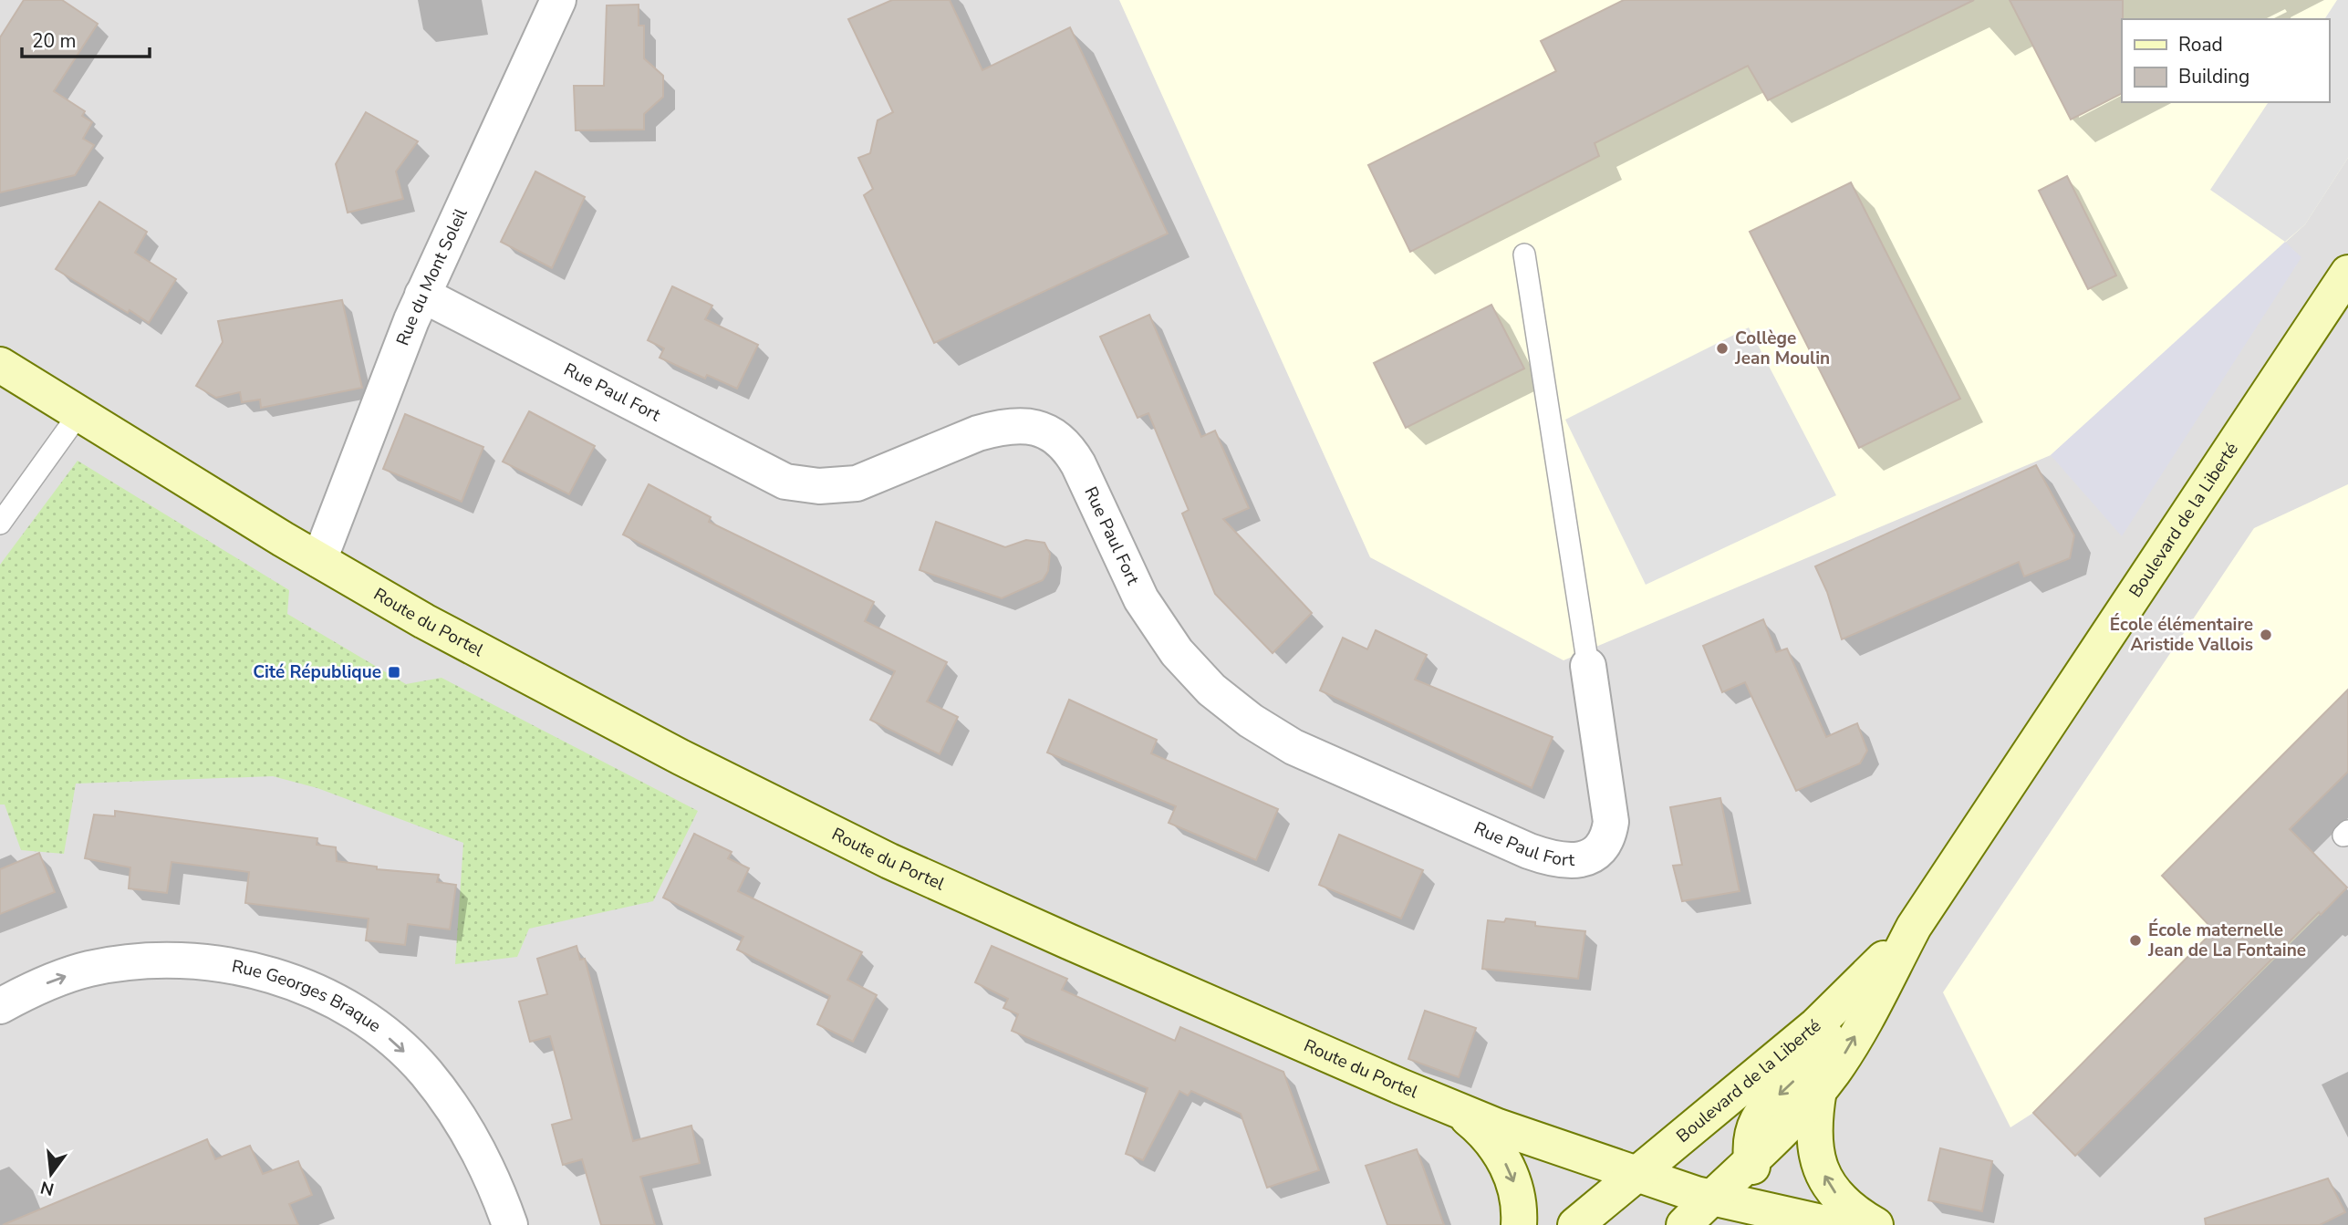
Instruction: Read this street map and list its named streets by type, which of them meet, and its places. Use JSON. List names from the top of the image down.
{
  "streets": {
    "street": [
      "Rue du Mont Soleil",
      "Rue Paul Fort",
      "Boulevard de la Liberté",
      "Route du Portel",
      "Rue Georges Braque"
    ]
  },
  "crossings": [
    ["Rue du Mont Soleil", "Rue Paul Fort"],
    ["Rue du Mont Soleil", "Route du Portel"],
    ["Boulevard de la Liberté", "Route du Portel"]
  ],
  "one_way": ["Rue Georges Braque"],
  "places": {
    "other": ["Collège Jean Moulin", "École élémentaire Aristide Vallois", "École maternelle Jean de La Fontaine"],
    "transit": ["Cité République"]
  },
  "legend": ["Road", "Building"],
  "scale_bar": "20 m",
  "north": "bottom"
}
